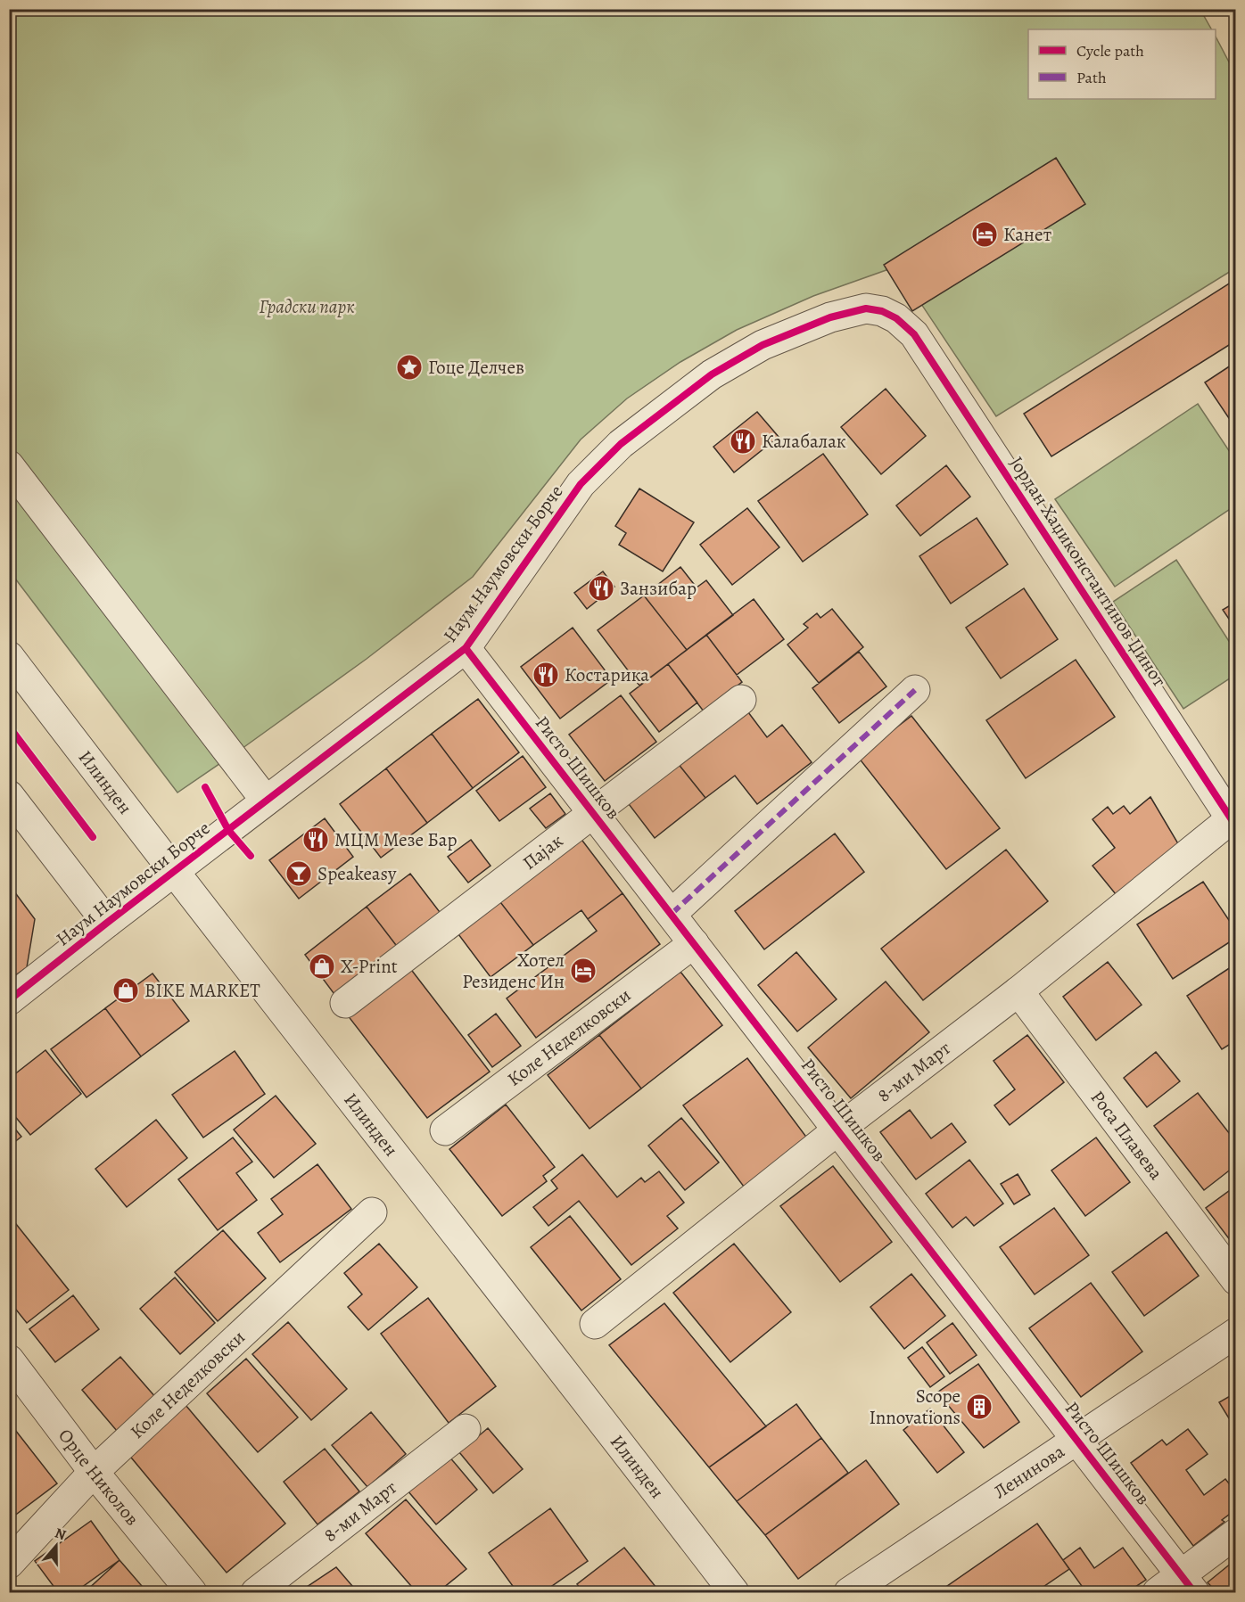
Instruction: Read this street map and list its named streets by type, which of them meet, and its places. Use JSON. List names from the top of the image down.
{
  "streets": {
    "street": [
      "Наум Наумовски Борче",
      "Јордан Хаџиконстантинов Џинот",
      "Ристо Шишков",
      "Илинден",
      "Пајак",
      "Коле Неделковски",
      "8-ми Март",
      "Роса Плавева",
      "Ленинова",
      "Орце Николов"
    ]
  },
  "crossings": [
    ["Наум Наумовски Борче", "Јордан Хаџиконстантинов Џинот"],
    ["Наум Наумовски Борче", "Ристо Шишков"],
    ["Наум Наумовски Борче", "Илинден"],
    ["Јордан Хаџиконстантинов Џинот", "8-ми Март"],
    ["Ристо Шишков", "Пајак"],
    ["Ристо Шишков", "Коле Неделковски"],
    ["Ристо Шишков", "8-ми Март"],
    ["Ристо Шишков", "Ленинова"],
    ["Коле Неделковски", "Орце Николов"],
    ["8-ми Март", "Роса Плавева"]
  ],
  "parks": ["Градски парк"],
  "places": {
    "hotel": ["Канет", "Хотел Резиденс Ин"],
    "place": ["Гоце Делчев"],
    "restaurant": [
      "Калабалак",
      "Занзибар",
      "Костарика",
      "МЦМ Мезе Бар"
    ],
    "bar": ["Speakeasy"],
    "shop": ["X-Print", "BIKE MARKET"],
    "building": ["Scope Innovations"]
  },
  "legend": ["Cycle path", "Path"],
  "north": "top"
}
